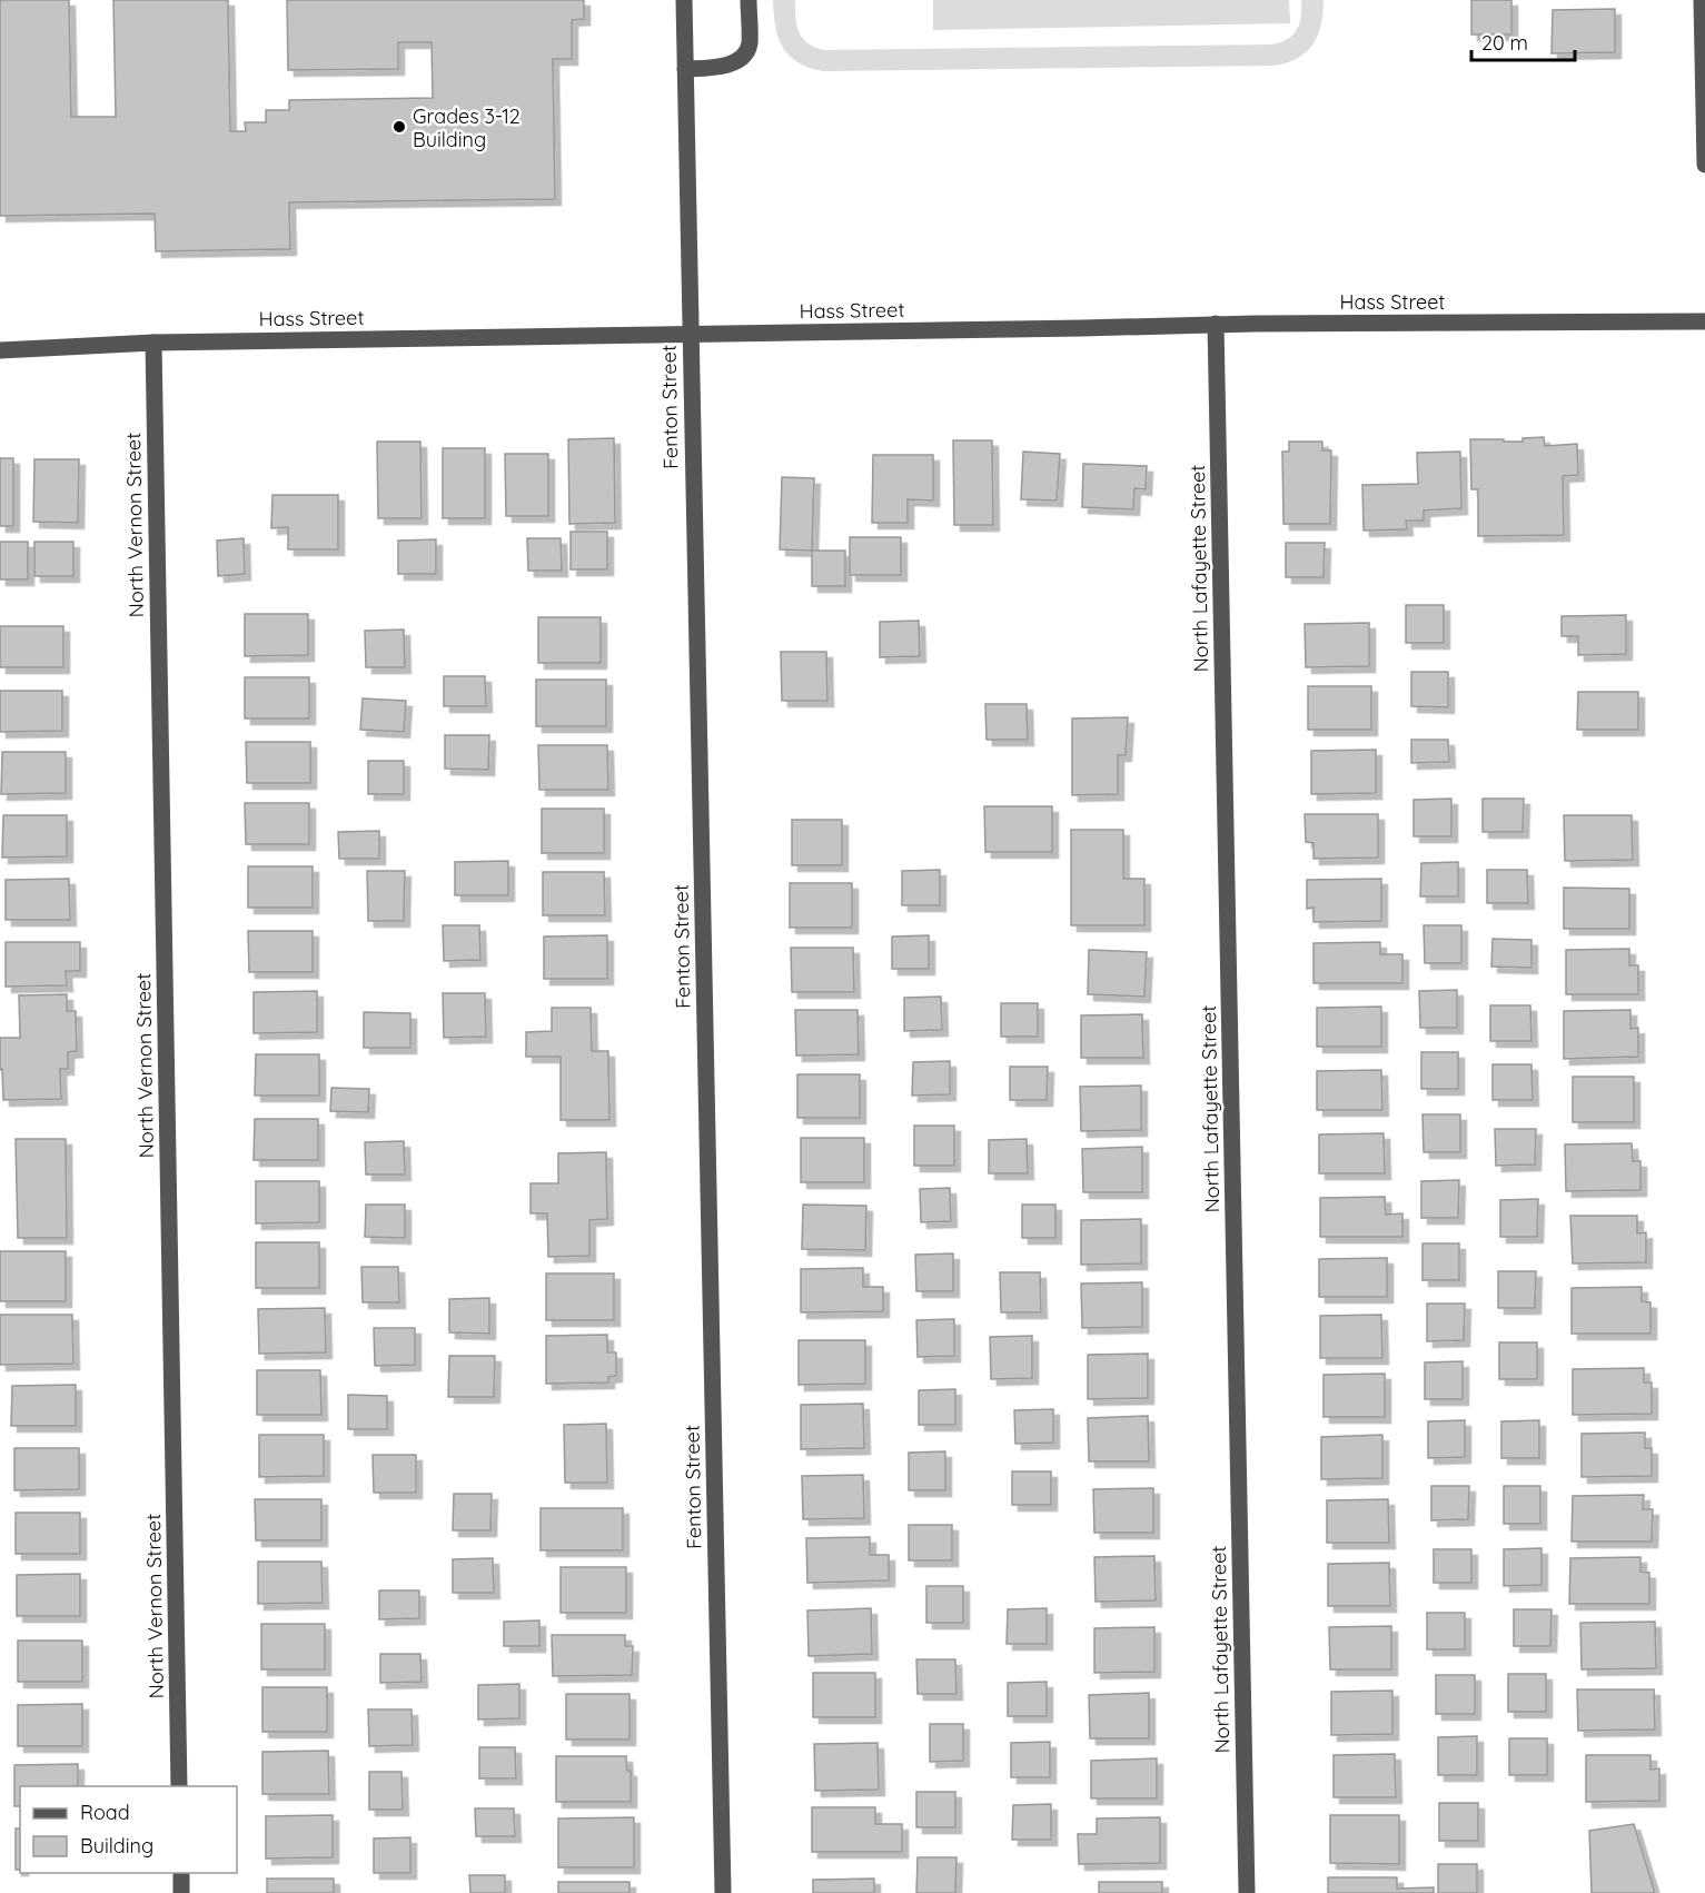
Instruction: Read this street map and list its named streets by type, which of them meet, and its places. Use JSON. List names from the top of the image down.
{
  "streets": {
    "street": [
      "Hass Street",
      "Fenton Street",
      "North Vernon Street",
      "North Lafayette Street"
    ]
  },
  "crossings": [
    ["Hass Street", "Fenton Street"],
    ["Hass Street", "North Vernon Street"],
    ["Hass Street", "North Lafayette Street"]
  ],
  "places": ["Grades 3-12 Building"],
  "legend": ["Road", "Building"],
  "scale_bar": "20 m"
}
